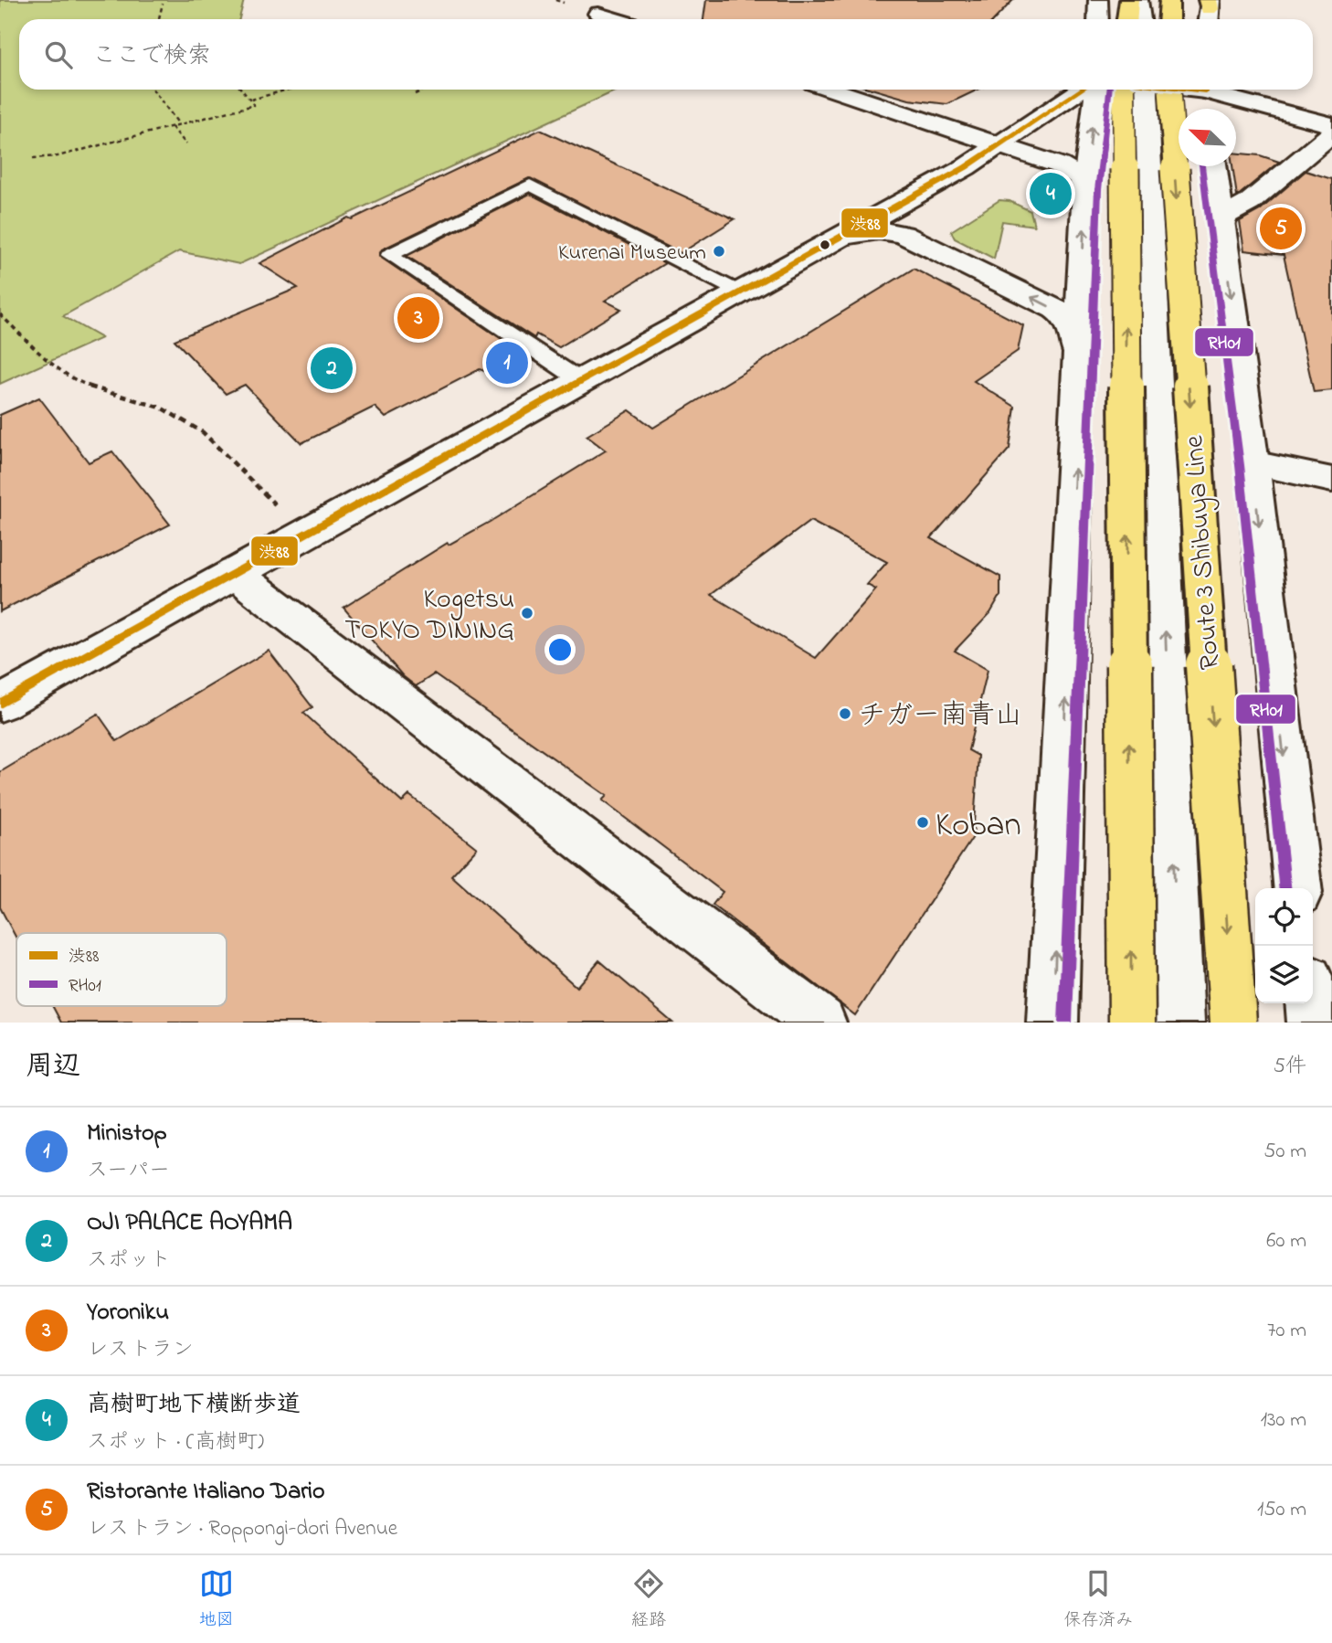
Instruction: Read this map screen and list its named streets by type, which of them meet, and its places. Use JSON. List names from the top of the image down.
{
  "streets": {
    "highway": ["Route 3 Shibuya Line"]
  },
  "places": [
    "Kurenai Museum",
    "Kogetsu TOKYO DINING",
    "チガー南青山",
    "Koban"
  ],
  "lines": ["transit line 渋88", "transit line RH01"],
  "legend": ["渋88", "RH01"],
  "north": "top left",
  "page": {
    "search": "ここで検索",
    "pins": [
      "4",
      "5",
      "3",
      "1",
      "2"
    ],
    "heading": ["周辺", "5件"],
    "list": [
      {
        "mark": "1",
        "name": "Ministop",
        "note": "スーパー",
        "value": "50 m"
      },
      {
        "mark": "2",
        "name": "OJI PALACE AOYAMA",
        "note": "スポット",
        "value": "60 m"
      },
      {
        "mark": "3",
        "name": "Yoroniku",
        "note": "レストラン",
        "value": "70 m"
      },
      {
        "mark": "4",
        "name": "高樹町地下横断歩道",
        "note": "スポット · (高樹町)",
        "value": "130 m"
      },
      {
        "mark": "5",
        "name": "Ristorante Italiano Dario",
        "note": "レストラン · Roppongi-dori Avenue",
        "value": "150 m"
      }
    ],
    "nav": ["地図", "経路", "保存済み"]
  }
}
